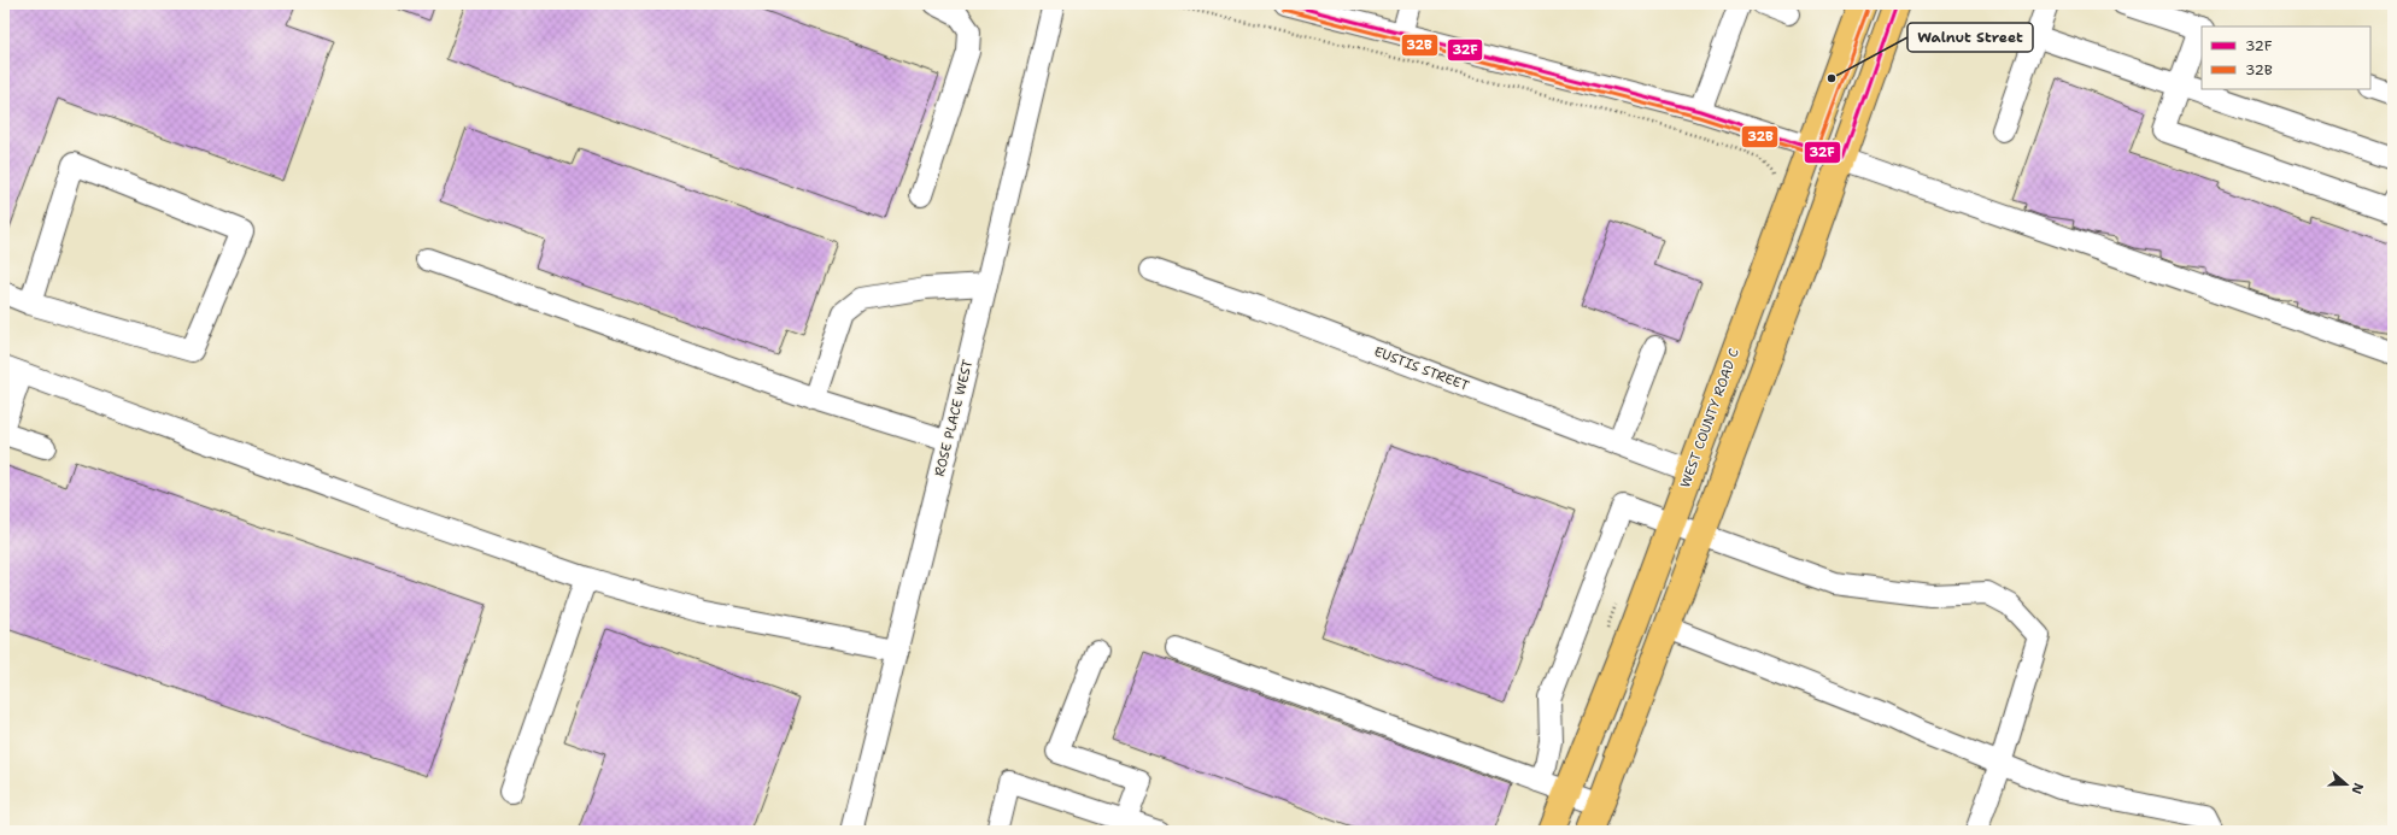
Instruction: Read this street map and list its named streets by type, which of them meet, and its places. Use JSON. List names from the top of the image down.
{
  "streets": {
    "main road": ["WEST COUNTY ROAD C"],
    "street": ["EUSTIS STREET", "ROSE PLACE WEST"]
  },
  "crossings": [
    ["EUSTIS STREET", "WEST COUNTY ROAD C"]
  ],
  "places": ["Walnut Street"],
  "lines": ["transit line 32F", "transit line 32B"],
  "legend": ["32F", "32B"],
  "north": "right"
}
